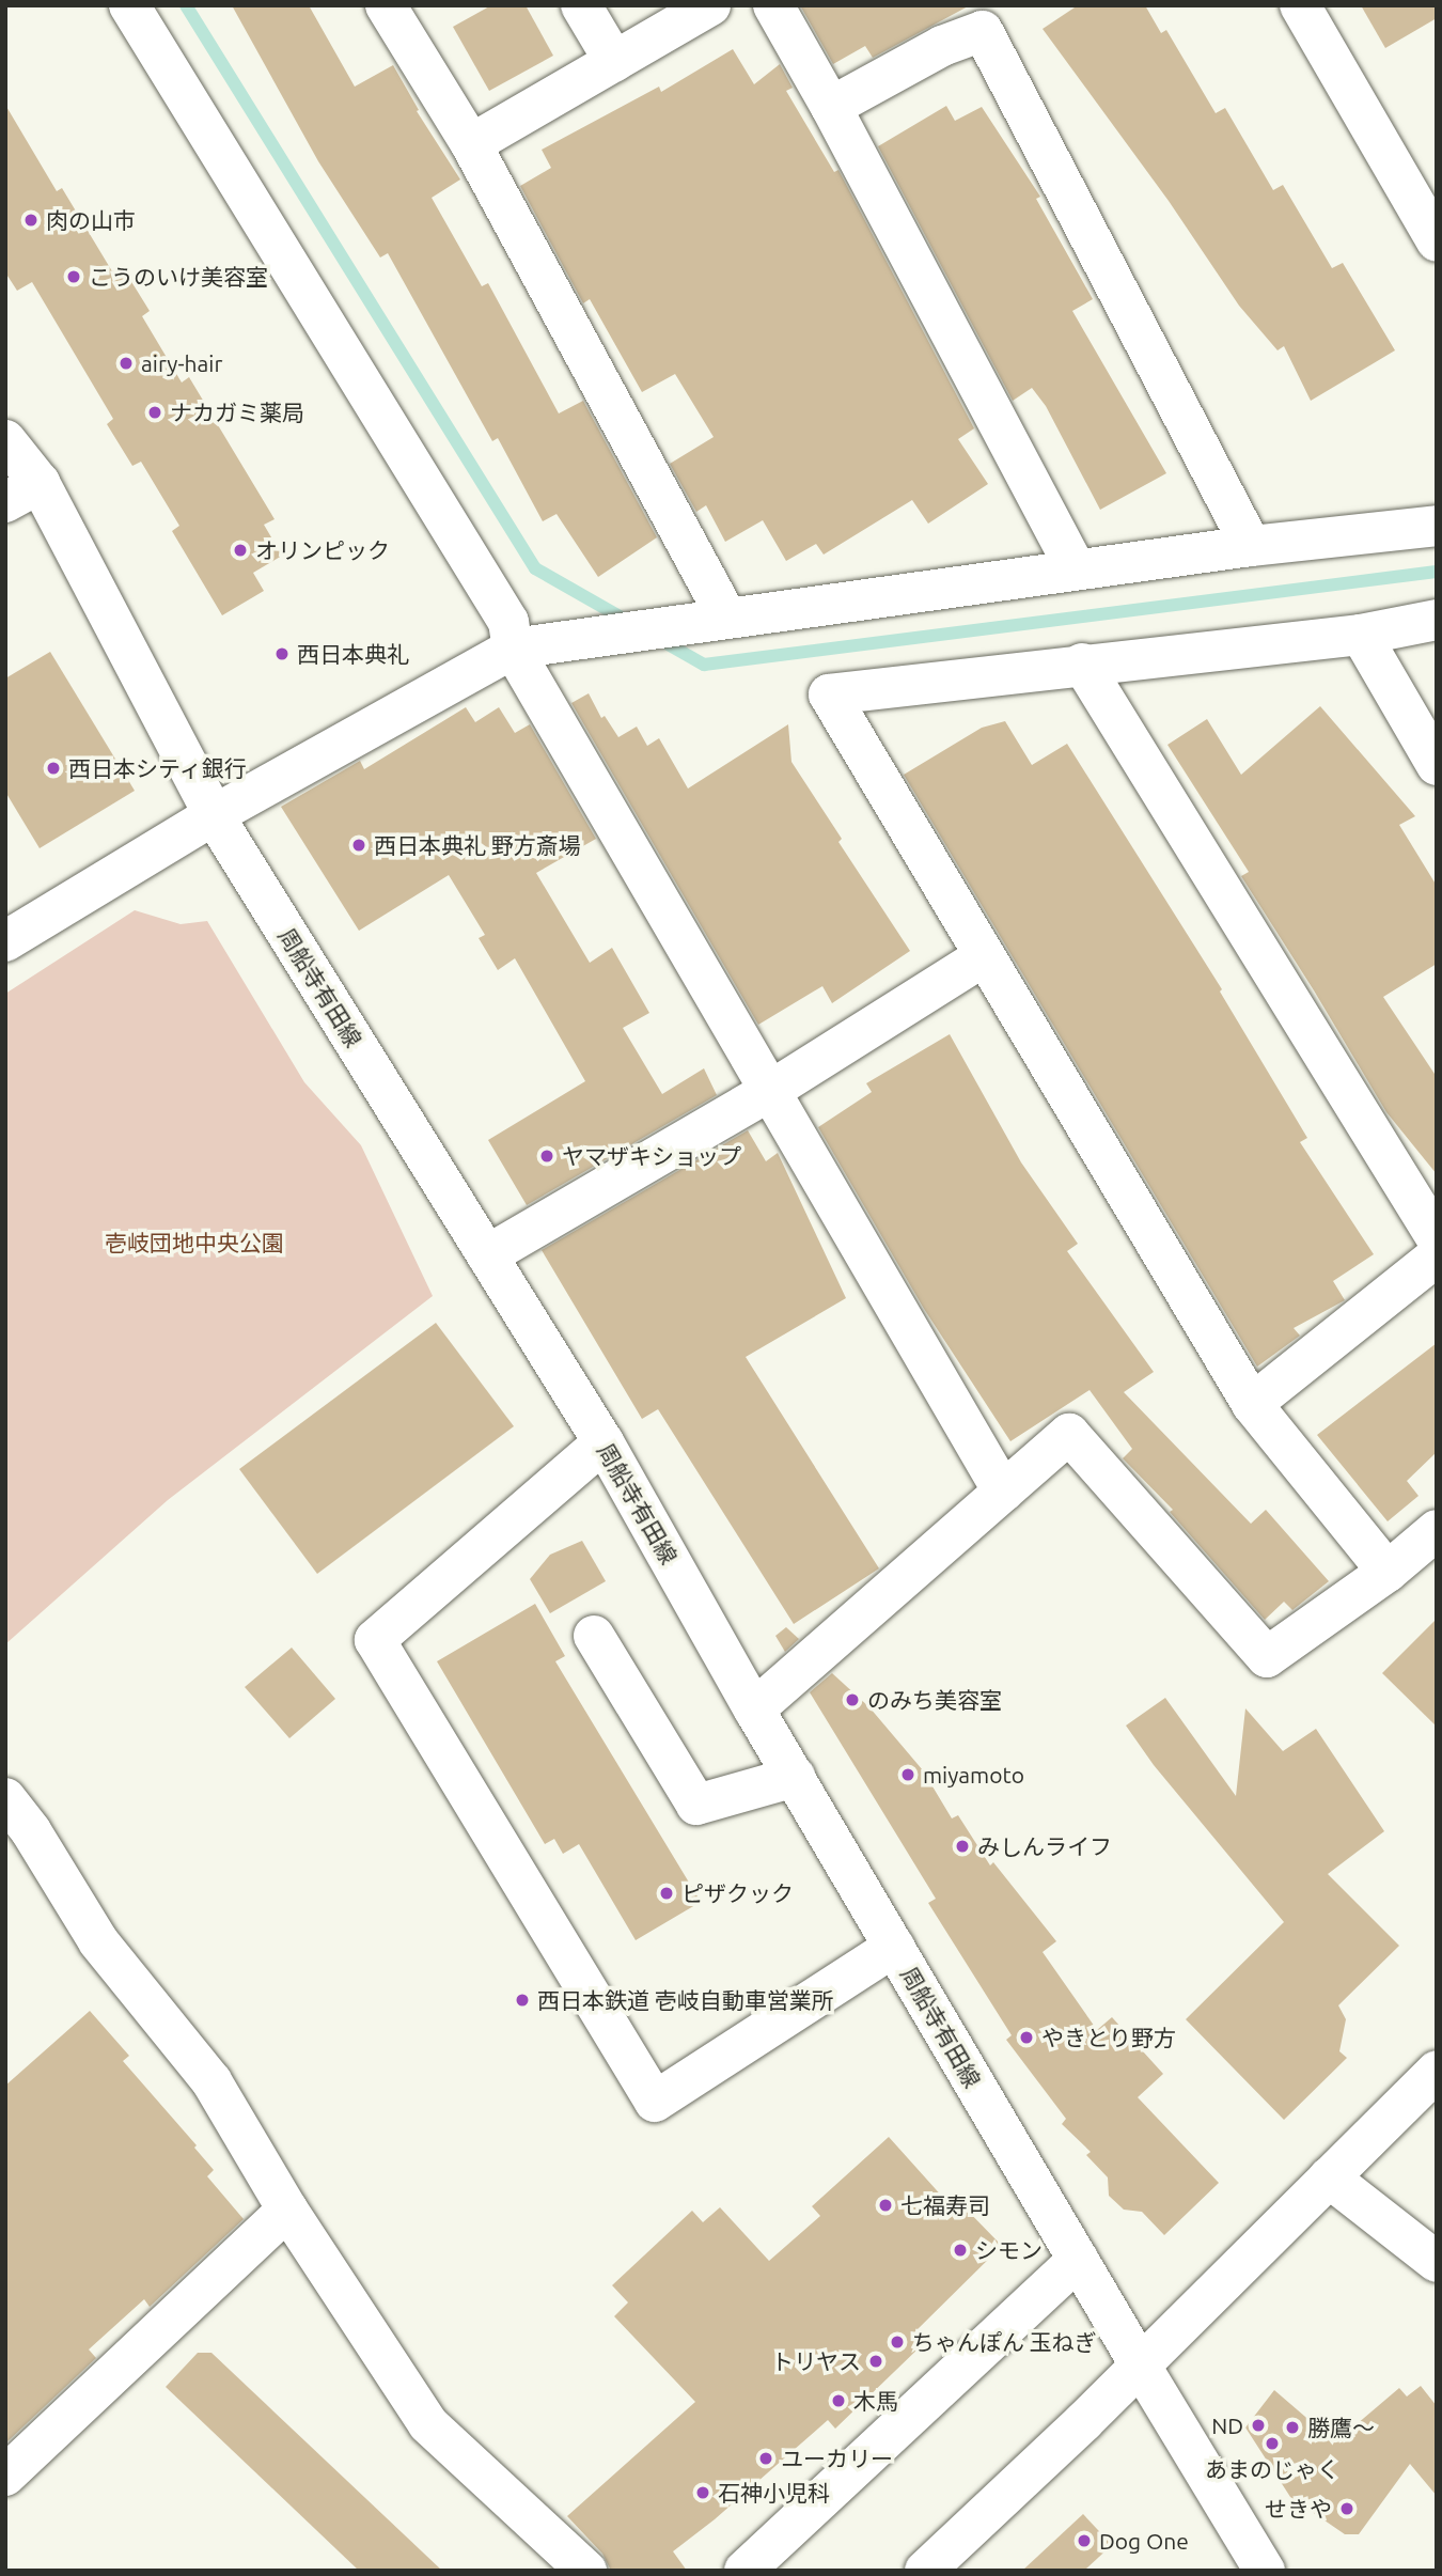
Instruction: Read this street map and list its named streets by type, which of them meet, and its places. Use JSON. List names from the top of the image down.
{
  "streets": {
    "street": ["周船寺有田線"]
  },
  "parks": ["壱岐団地中央公園"],
  "places": [
    "肉の山市",
    "こうのいけ美容室",
    "airy-hair",
    "ナカガミ薬局",
    "オリンピック",
    "西日本典礼",
    "西日本シティ銀行",
    "西日本典礼 野方斎場",
    "ヤマザキショップ",
    "のみち美容室",
    "miyamoto",
    "みしんライフ",
    "ピザクック",
    "西日本鉄道 壱岐自動車営業所",
    "やきとり野方",
    "七福寿司",
    "シモン",
    "ちゃんぽん 玉ねぎ",
    "トリヤス",
    "木馬",
    "ND",
    "勝鷹～",
    "あまのじゃく",
    "ユーカリー",
    "石神小児科",
    "せきや",
    "Dog One"
  ]
}
